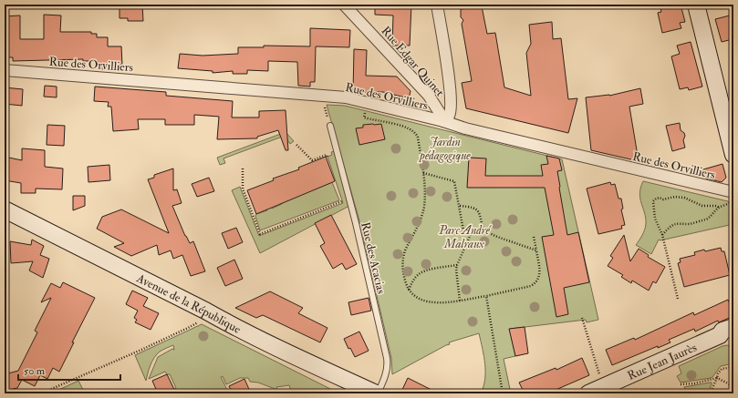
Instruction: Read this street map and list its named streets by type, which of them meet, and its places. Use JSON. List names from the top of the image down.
{
  "streets": {
    "street": [
      "Rue Edgar Quinet",
      "Rue des Orvilliers",
      "Avenue de la République",
      "Rue Jean Jaurès"
    ],
    "lane": ["Rue des Acacias"]
  },
  "crossings": [
    ["Rue Edgar Quinet", "Rue des Orvilliers"],
    ["Rue des Acacias", "Avenue de la République"]
  ],
  "parks": ["Jardin pédagogique", "Parc André Malraux"],
  "scale_bar": "50 m"
}
